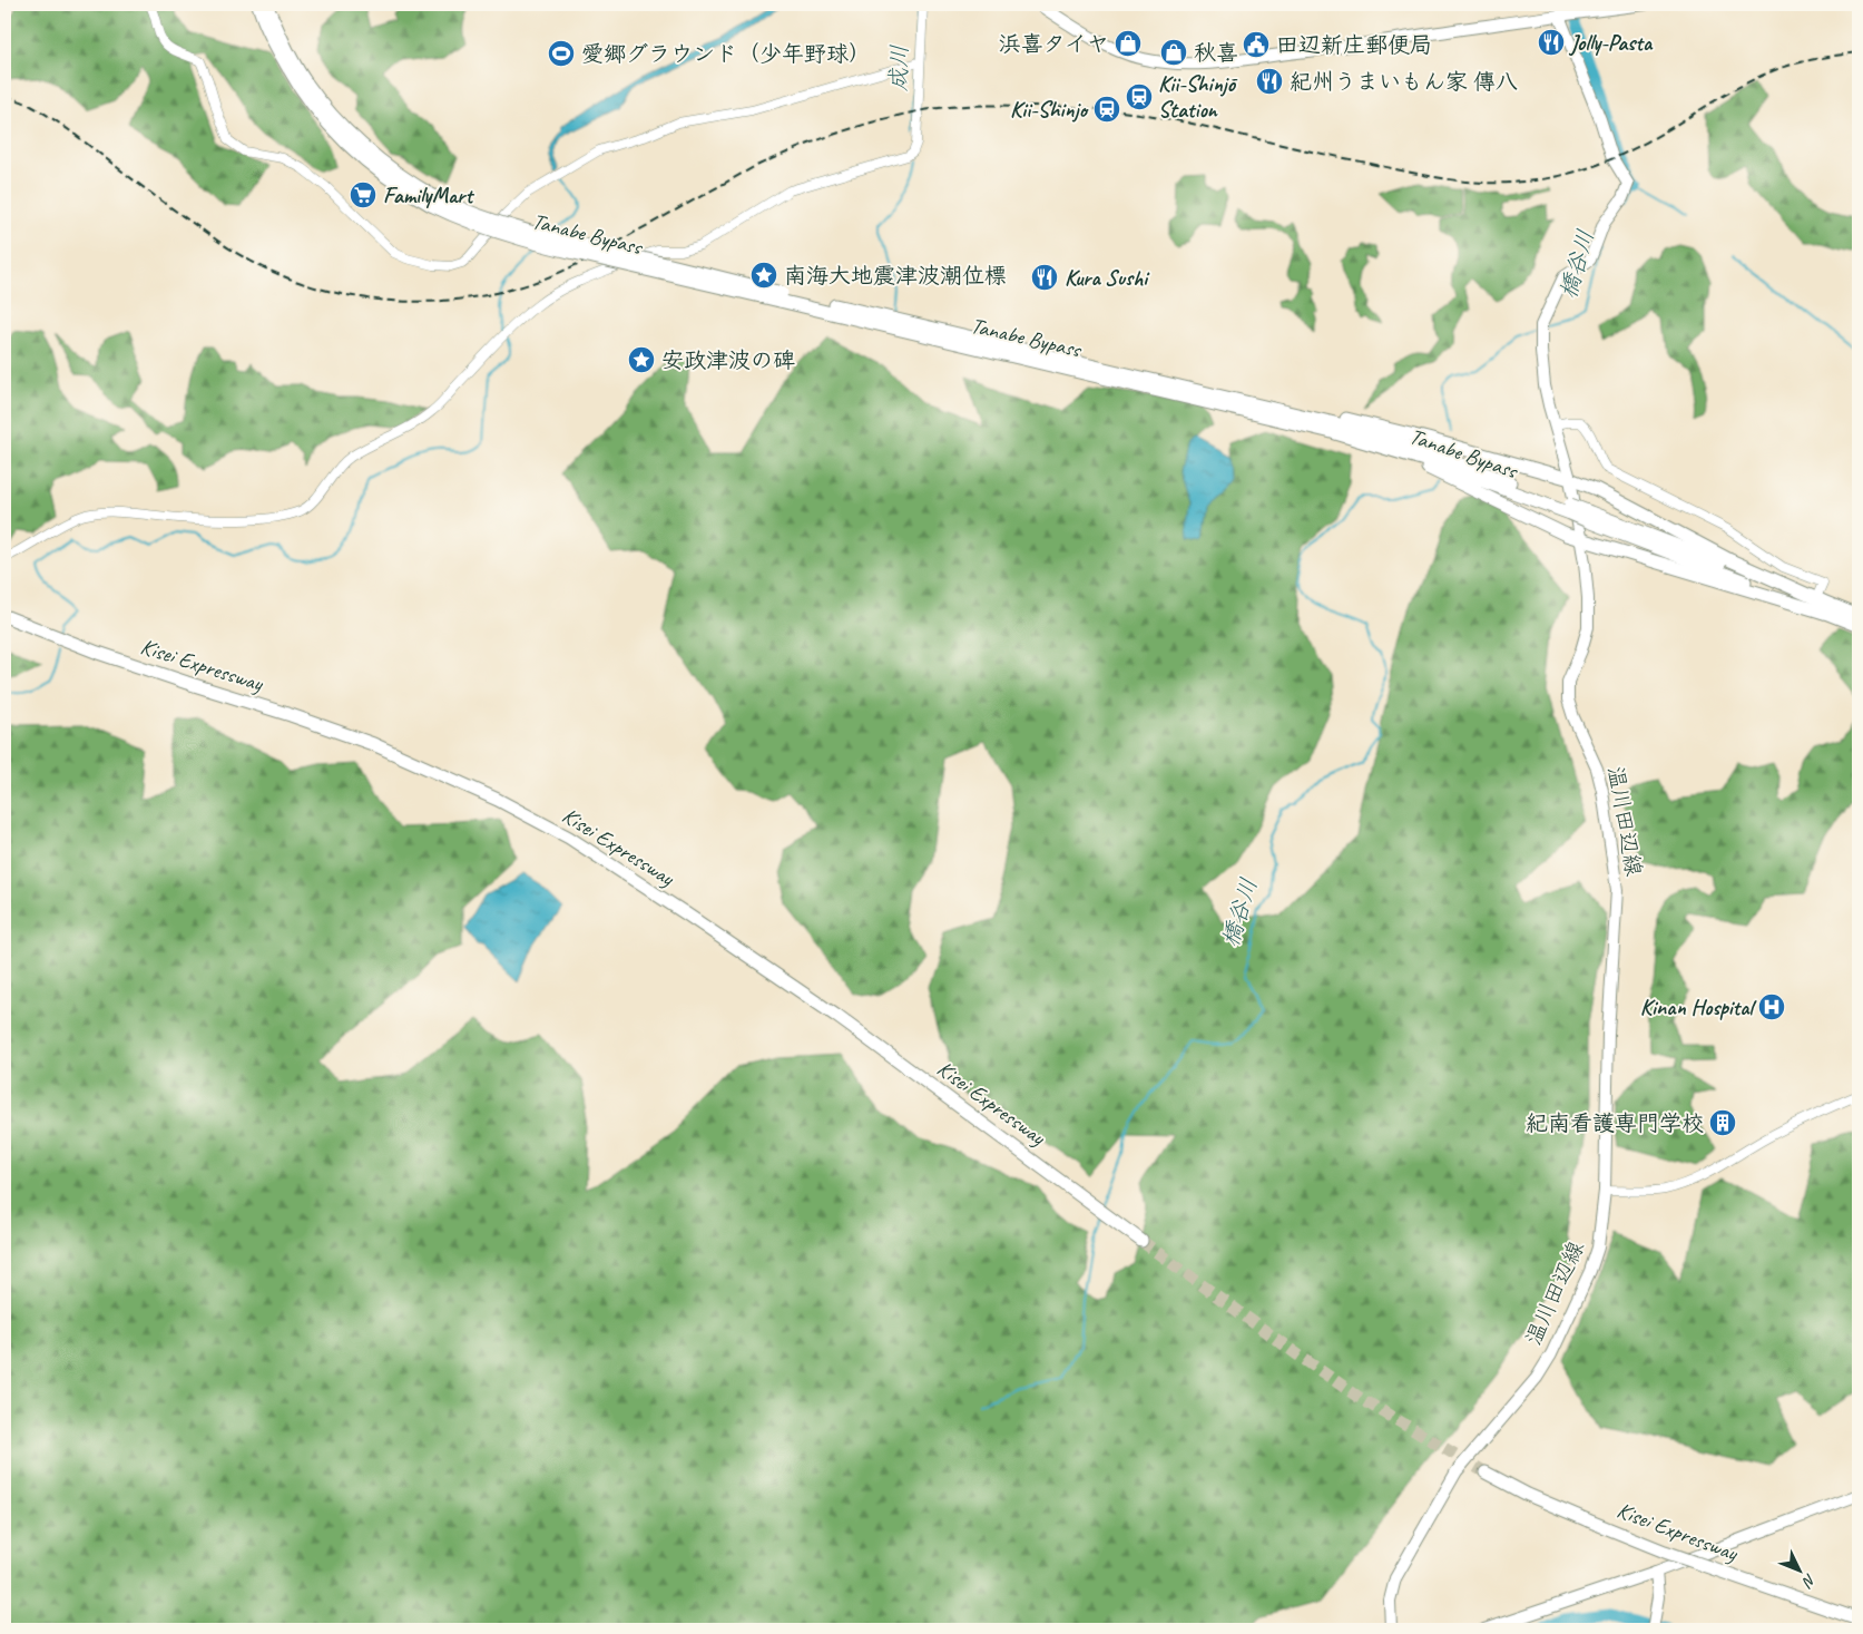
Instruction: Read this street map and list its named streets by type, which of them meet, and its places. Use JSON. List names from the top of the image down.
{
  "streets": {
    "highway": ["Tanabe Bypass", "Kisei Expressway"],
    "main road": ["温川田辺線"]
  },
  "water": ["成川", "橋谷川"],
  "places": {
    "restaurant": ["Jolly-Pasta", "紀州うまいもん家 傳八", "Kura Sushi"],
    "shop": ["浜喜タイヤ", "秋喜"],
    "public building": ["田辺新庄郵便局"],
    "sports": ["愛郷グラウンド（少年野球）"],
    "station": ["Kii-Shinjō Station", "Kii-Shinjo"],
    "supermarket": ["FamilyMart"],
    "place": ["南海大地震津波潮位標", "安政津波の碑"],
    "hospital": ["Kinan Hospital"],
    "building": ["紀南看護専門学校"]
  },
  "north": "bottom right"
}
